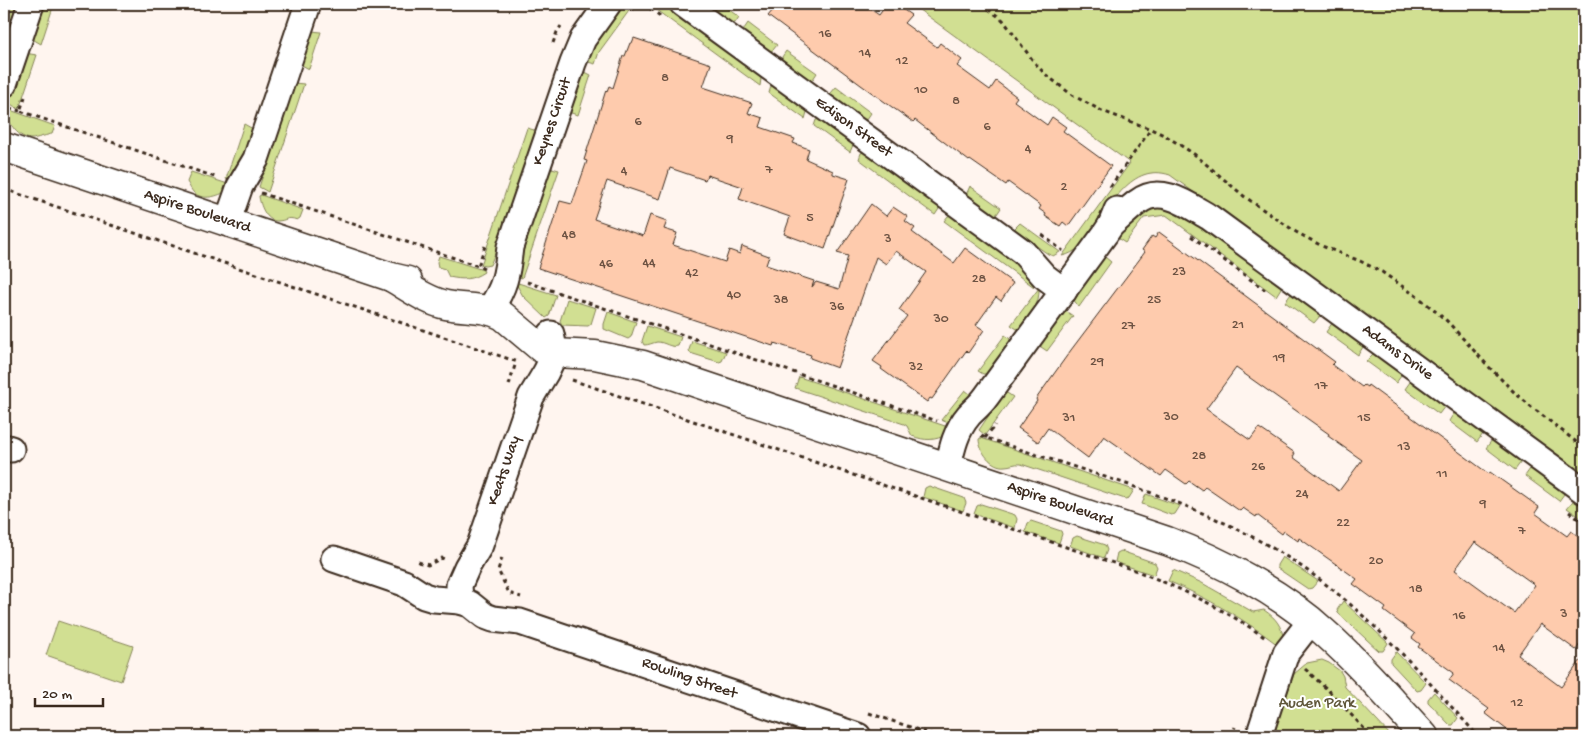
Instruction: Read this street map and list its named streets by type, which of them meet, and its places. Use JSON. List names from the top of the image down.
{
  "streets": {
    "street": [
      "Keynes Circuit",
      "Edison Street",
      "Aspire Boulevard",
      "Adams Drive",
      "Keats Way",
      "Rowling Street"
    ]
  },
  "crossings": [
    ["Keynes Circuit", "Aspire Boulevard"],
    ["Edison Street", "Adams Drive"],
    ["Aspire Boulevard", "Adams Drive"],
    ["Aspire Boulevard", "Keats Way"],
    ["Keats Way", "Rowling Street"]
  ],
  "parks": ["Auden Park"],
  "house_numbers": [
    "16",
    "14",
    "12",
    "8",
    "10",
    "8",
    "6",
    "6",
    "9",
    "4",
    "7",
    "4",
    "2",
    "5",
    "48",
    "3",
    "44",
    "46",
    "23",
    "42",
    "28",
    "40",
    "38",
    "25",
    "36",
    "30",
    "21",
    "27",
    "19",
    "29",
    "32",
    "17",
    "30",
    "31",
    "15",
    "13",
    "28",
    "26",
    "11",
    "24",
    "9",
    "22",
    "7",
    "20",
    "18",
    "3",
    "16",
    "14",
    "12"
  ],
  "scale_bar": "20 m"
}
